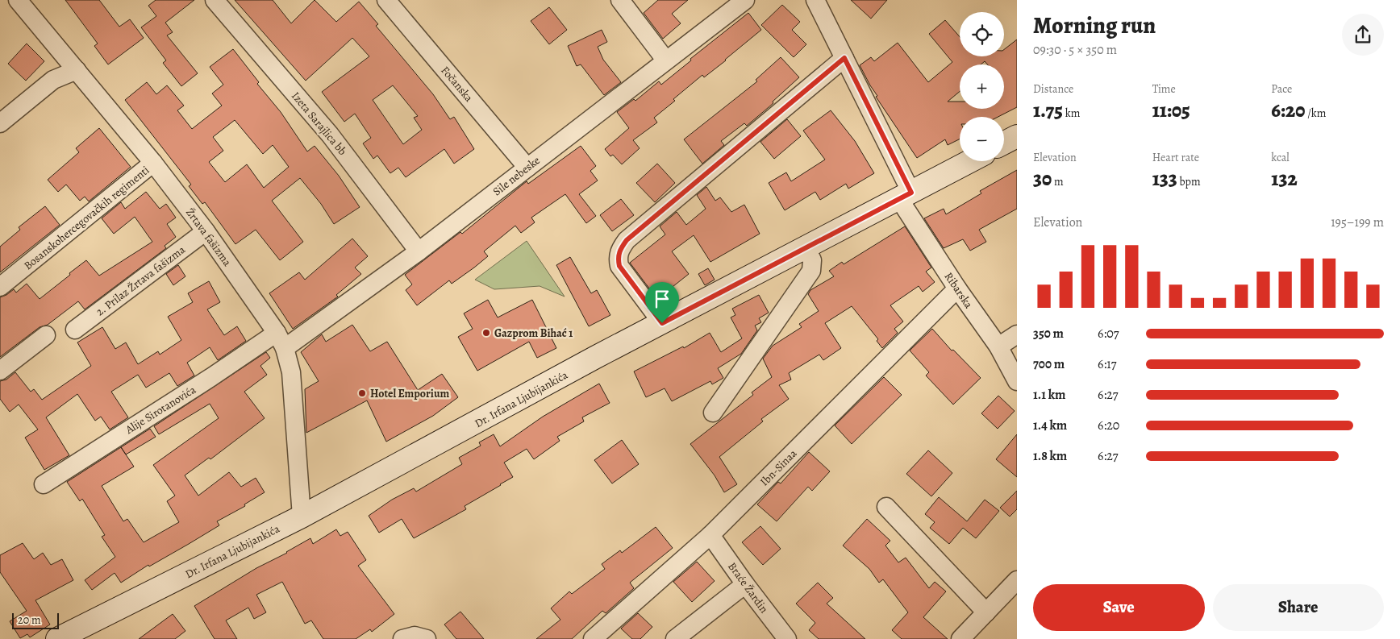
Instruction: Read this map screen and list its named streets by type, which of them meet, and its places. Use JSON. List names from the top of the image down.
{
  "streets": {
    "main road": ["Dr. Irfana Ljubijankića"],
    "street": [
      "Fočanska",
      "Izeta Sarajlica bb",
      "Sile nebeske",
      "Bosanskohercegovačkih regimenti",
      "Žrtava fašizma",
      "2. Prilaz Žrtava fašizma",
      "Ribarska",
      "Alije Sirotanovića",
      "Ibn-Sinaa",
      "Braće Žardin"
    ]
  },
  "crossings": [
    ["Fočanska", "Sile nebeske"],
    ["Izeta Sarajlica bb", "Sile nebeske"],
    ["Sile nebeske", "Žrtava fašizma"],
    ["Sile nebeske", "Alije Sirotanovića"],
    ["Bosanskohercegovačkih regimenti", "Žrtava fašizma"],
    ["Žrtava fašizma", "2. Prilaz Žrtava fašizma"],
    ["Žrtava fašizma", "Dr. Irfana Ljubijankića"],
    ["Žrtava fašizma", "Alije Sirotanovića"],
    ["Ribarska", "Dr. Irfana Ljubijankića"],
    ["Ribarska", "Ibn-Sinaa"],
    ["Ibn-Sinaa", "Braće Žardin"]
  ],
  "places": ["Gazprom Bihać 1", "Hotel Emporium"],
  "scale_bar": "20 m",
  "page": {
    "heading": ["Morning run", "09:30 · 5 × 350 m"],
    "map_buttons": ["+", "−"],
    "stats": [
      ["Distance", "1.75 km"],
      ["Time", "11:05"],
      ["Pace", "6:20 /km"],
      ["Elevation", "30 m"],
      ["Heart rate", "133 bpm"],
      ["kcal", "132"]
    ],
    "chart": ["Elevation", "195–199 m"],
    "list": [
      {
        "name": "350 m",
        "note": "6:07"
      },
      {
        "name": "700 m",
        "note": "6:17"
      },
      {
        "name": "1.1 km",
        "note": "6:27"
      },
      {
        "name": "1.4 km",
        "note": "6:20"
      },
      {
        "name": "1.8 km",
        "note": "6:27"
      }
    ],
    "buttons": ["Save", "Share"],
    "scale": "20 m"
  }
}
